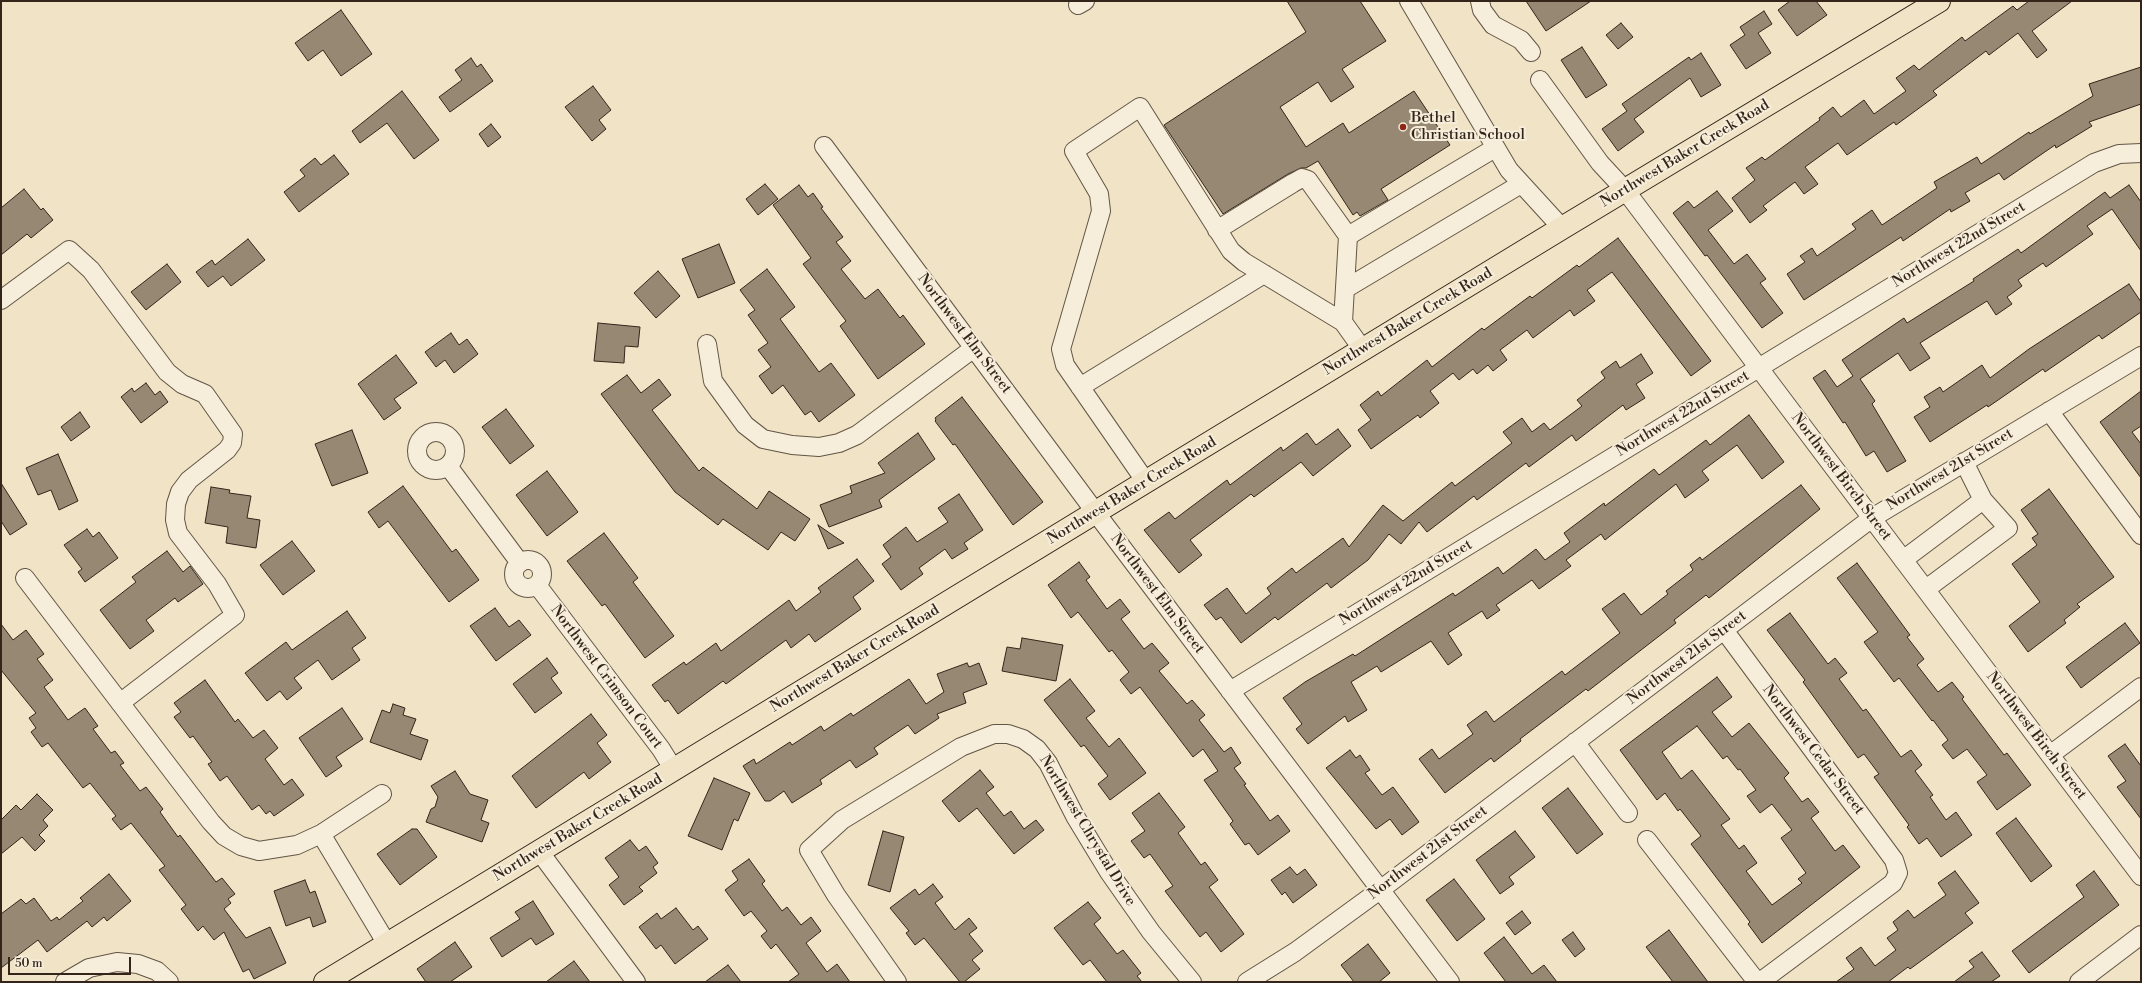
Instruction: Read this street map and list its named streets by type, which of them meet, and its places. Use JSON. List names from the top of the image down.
{
  "streets": {
    "main road": ["Northwest Baker Creek Road"],
    "street": [
      "Northwest 22nd Street",
      "Northwest Elm Street",
      "Northwest 21st Street",
      "Northwest Birch Street",
      "Northwest Crimson Court",
      "Northwest Cedar Street",
      "Northwest Chrystal Drive"
    ]
  },
  "crossings": [
    ["Northwest Baker Creek Road", "Northwest Elm Street"],
    ["Northwest Baker Creek Road", "Northwest Birch Street"],
    ["Northwest Baker Creek Road", "Northwest Crimson Court"],
    ["Northwest 22nd Street", "Northwest Elm Street"],
    ["Northwest 22nd Street", "Northwest Birch Street"],
    ["Northwest Elm Street", "Northwest 21st Street"],
    ["Northwest 21st Street", "Northwest Birch Street"],
    ["Northwest 21st Street", "Northwest Cedar Street"]
  ],
  "places": ["Bethel Christian School"],
  "scale_bar": "50 m"
}
